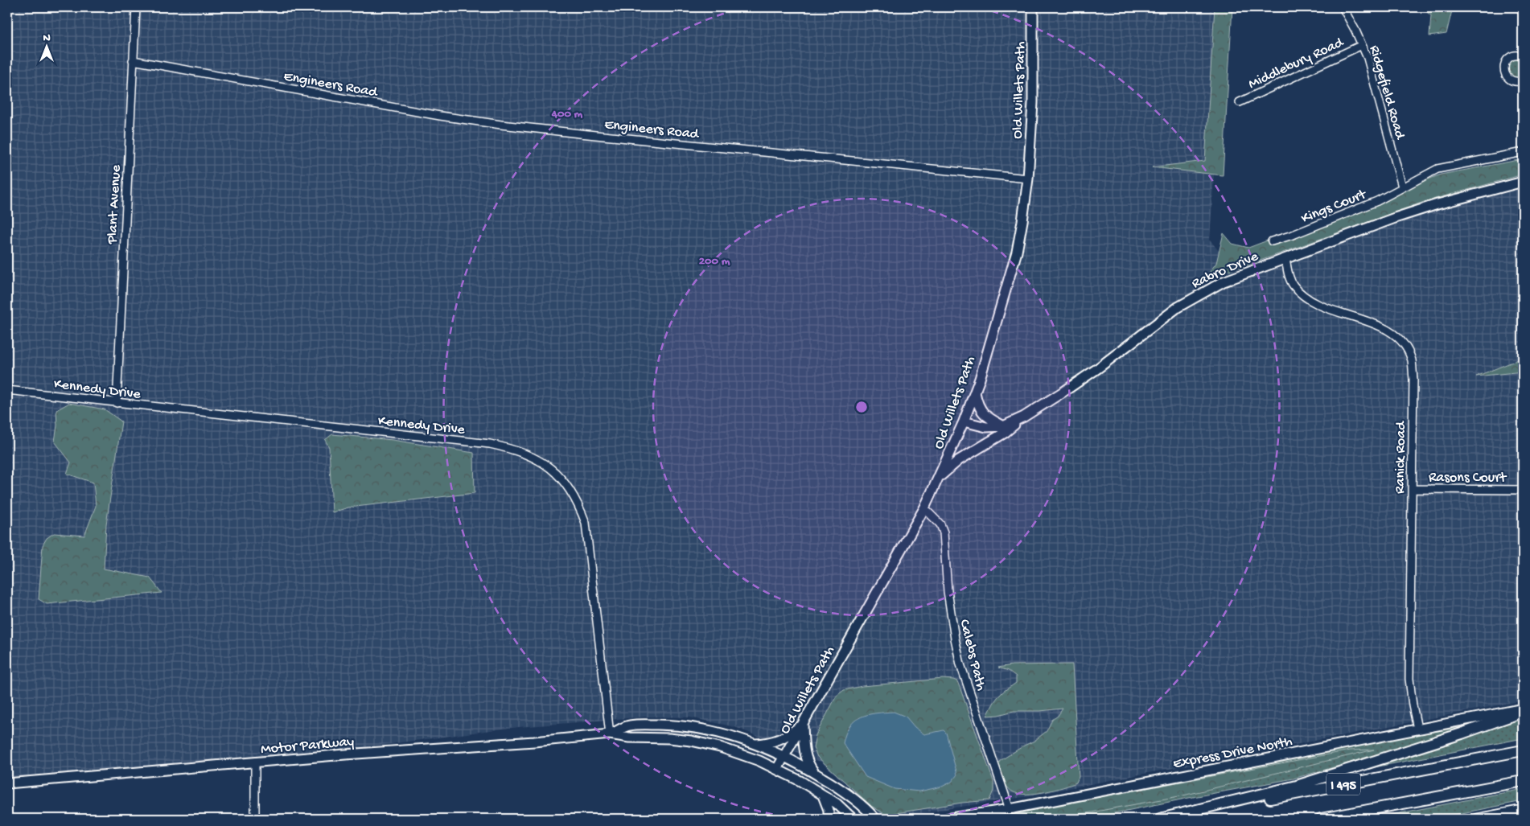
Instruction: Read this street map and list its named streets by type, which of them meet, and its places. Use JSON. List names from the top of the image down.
{
  "streets": {
    "highway": ["I 495"],
    "main road": [
      "Old Willets Path",
      "Rabro Drive",
      "Motor Parkway",
      "Express Drive North"
    ],
    "street": [
      "Middlebury Road",
      "Engineers Road",
      "Ridgefield Road",
      "Plant Avenue",
      "Kings Court",
      "Kennedy Drive",
      "Ranick Road",
      "Rasons Court",
      "Calebs Path"
    ]
  },
  "crossings": [
    ["Middlebury Road", "Ridgefield Road"],
    ["Engineers Road", "Old Willets Path"],
    ["Engineers Road", "Plant Avenue"],
    ["Old Willets Path", "Rabro Drive"],
    ["Old Willets Path", "Calebs Path"],
    ["Old Willets Path", "Motor Parkway"],
    ["Ridgefield Road", "Kings Court"],
    ["Plant Avenue", "Kennedy Drive"],
    ["Rabro Drive", "Ranick Road"],
    ["Kennedy Drive", "Motor Parkway"],
    ["Ranick Road", "Rasons Court"],
    ["Ranick Road", "Express Drive North"],
    ["Calebs Path", "Express Drive North"]
  ],
  "north": "top",
  "rings": ["400 m", "200 m"]
}
